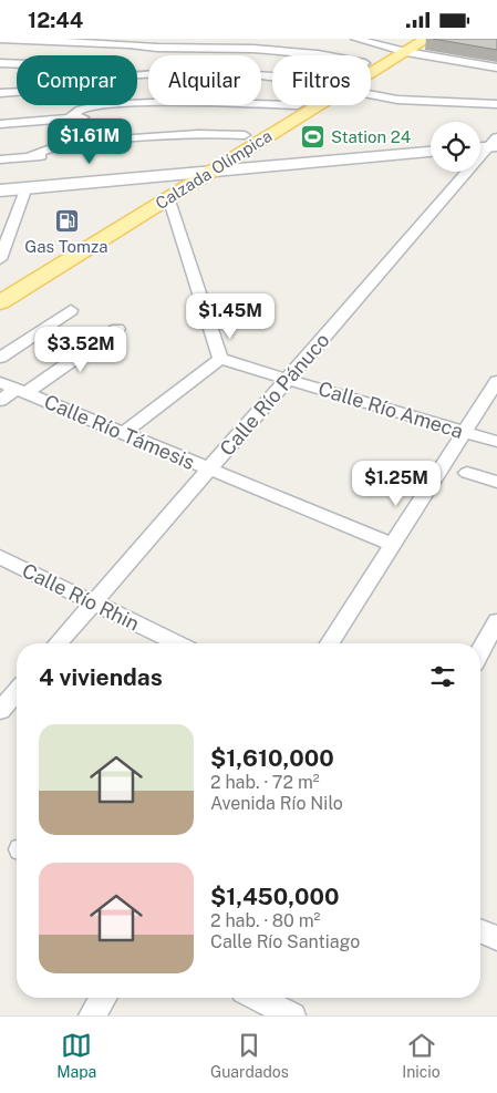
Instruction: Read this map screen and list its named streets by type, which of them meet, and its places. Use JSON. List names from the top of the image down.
{
  "streets": {
    "main road": ["Calzada Olímpica"],
    "street": [
      "Calle Río Pánuco",
      "Calle Río Ameca",
      "Calle Río Támesis",
      "Calle Río Rhin"
    ]
  },
  "crossings": [
    ["Calle Río Pánuco", "Calle Río Ameca"],
    ["Calle Río Pánuco", "Calle Río Támesis"],
    ["Calle Río Pánuco", "Calle Río Rhin"]
  ],
  "places": {
    "sports": ["Station 24"],
    "fuel station": ["Gas Tomza"]
  },
  "page": {
    "status": "12:44",
    "chip": ["Comprar", "Alquilar", "Filtros"],
    "price": [
      "$1.61M",
      "$1.45M",
      "$3.52M",
      "$1.25M"
    ],
    "heading": "4 viviendas",
    "list": [
      {
        "name": "$1,610,000",
        "note": "2 hab. · 72 m² · Avenida Río Nilo"
      },
      {
        "name": "$1,450,000",
        "note": "2 hab. · 80 m² · Calle Río Santiago"
      }
    ],
    "tabs": ["Mapa", "Guardados", "Inicio"]
  }
}
